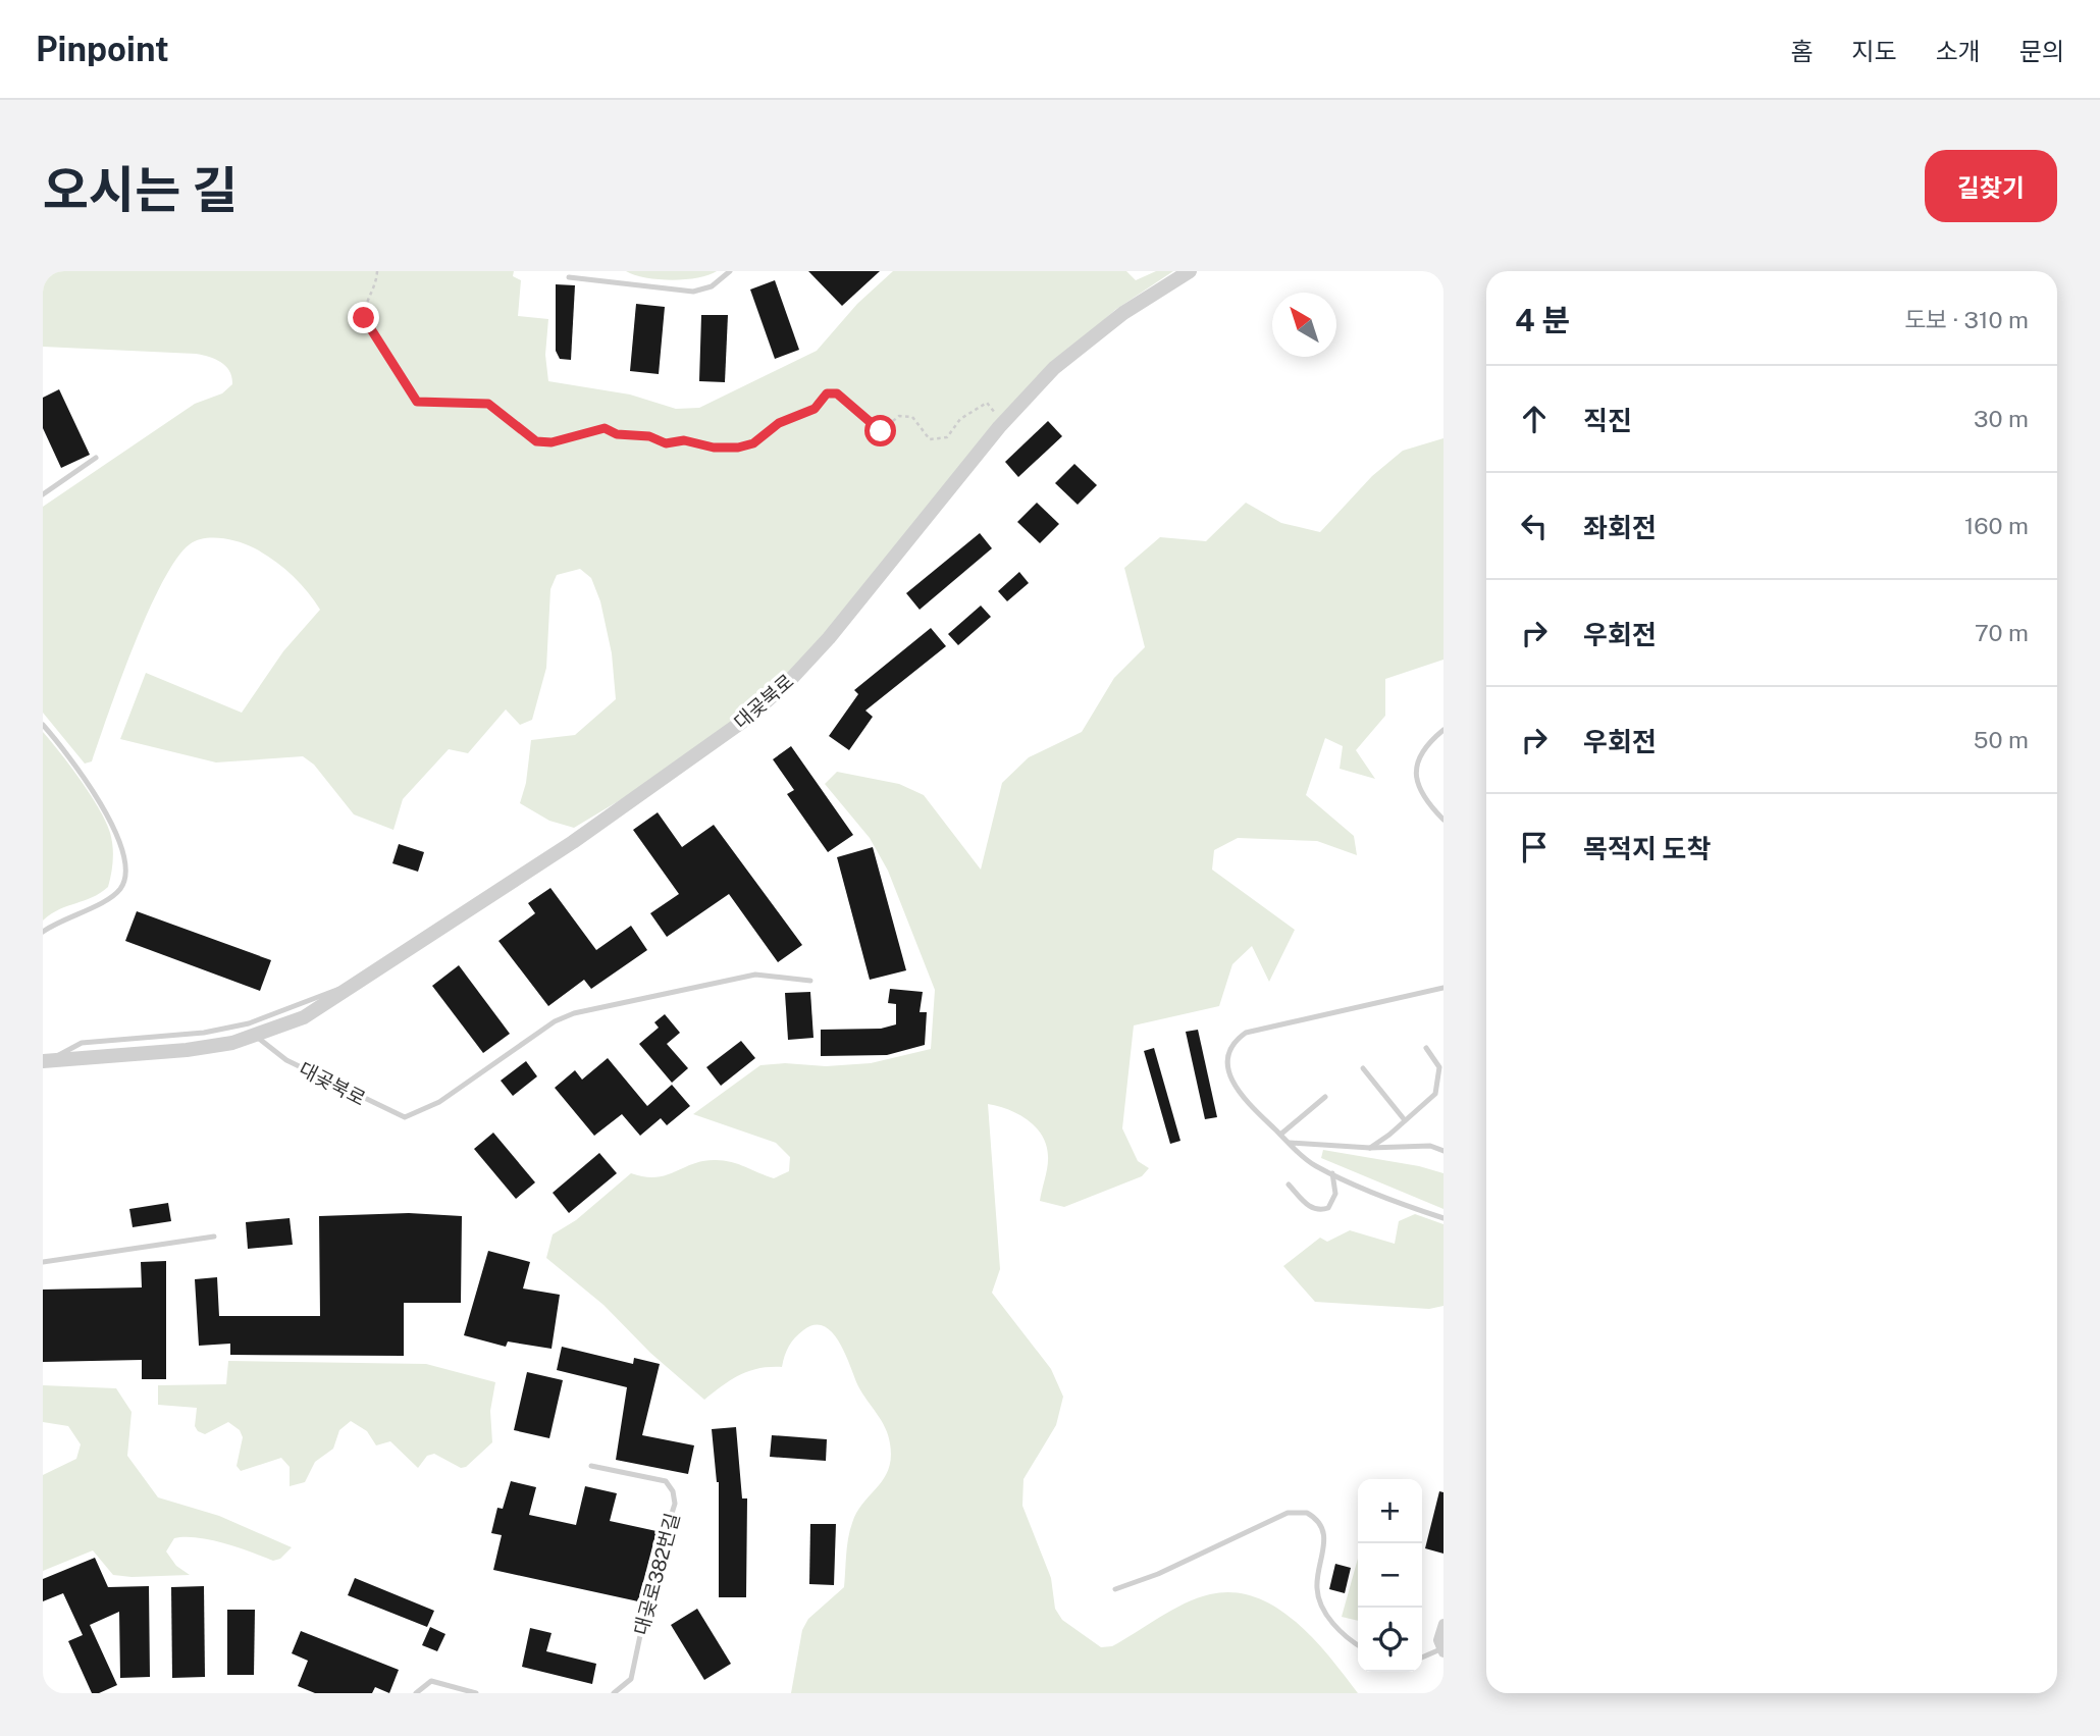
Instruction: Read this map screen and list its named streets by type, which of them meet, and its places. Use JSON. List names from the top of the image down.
{
  "streets": {
    "street": ["대곶북로"],
    "lane": ["대곶로382번길"]
  },
  "north": "top left",
  "page": {
    "header": "Pinpoint",
    "nav": [
      "홈",
      "지도",
      "소개",
      "문의"
    ],
    "title": "오시는 길",
    "buttons": "길찾기",
    "heading": ["4 분", "도보 · 310 m"],
    "list": [
      ["직진", "30 m"],
      ["좌회전", "160 m"],
      ["우회전", "70 m"],
      ["우회전", "50 m"],
      "목적지 도착"
    ],
    "map_buttons": ["+", "−"]
  }
}
